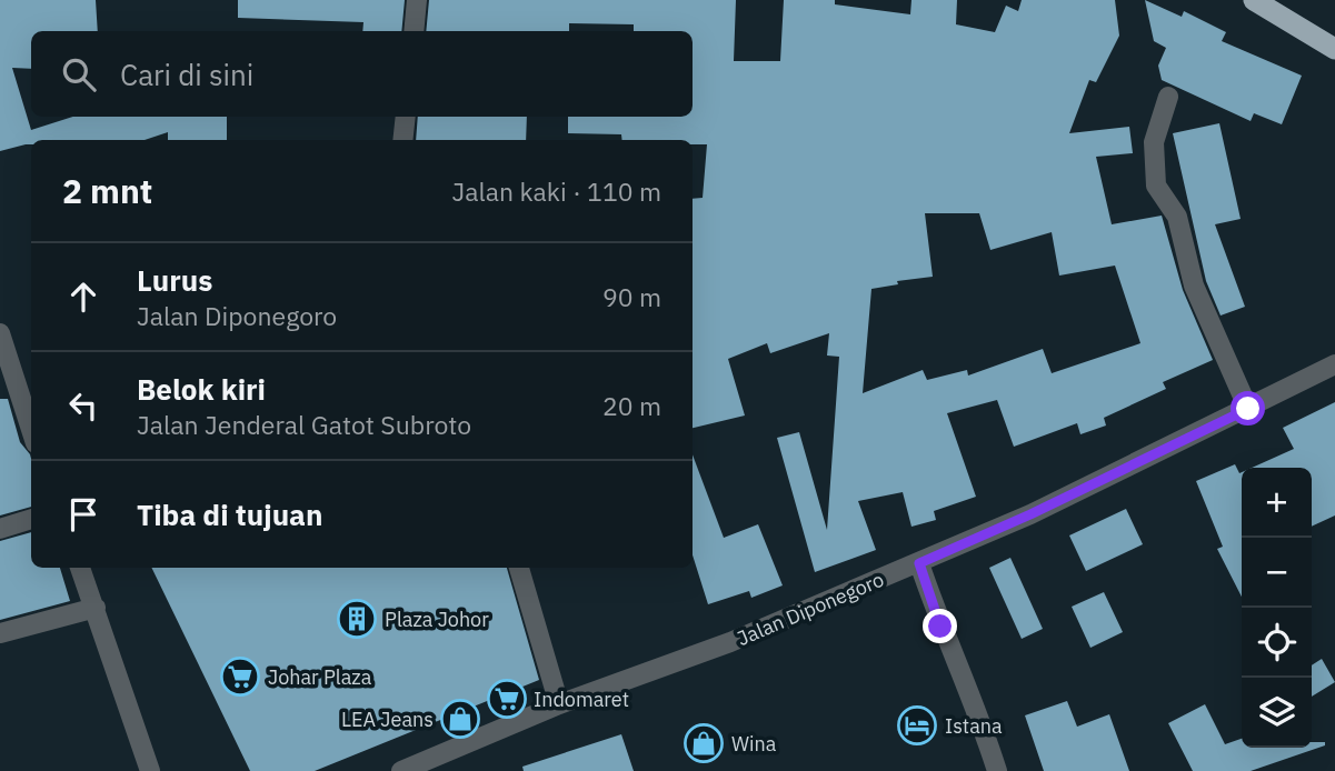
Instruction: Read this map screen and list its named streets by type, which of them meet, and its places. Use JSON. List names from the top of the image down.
{
  "streets": {
    "street": ["Jalan Diponegoro"]
  },
  "places": {
    "building": ["Plaza Johor"],
    "supermarket": ["Johar Plaza", "Indomaret"],
    "shop": ["LEA Jeans", "Wina"],
    "hotel": ["Istana"]
  },
  "page": {
    "search": "Cari di sini",
    "heading": ["2 mnt", "Jalan kaki · 110 m"],
    "list": [
      ["Lurus", "Jalan Diponegoro", "90 m"],
      ["Belok kiri", "Jalan Jenderal Gatot Subroto", "20 m"],
      "Tiba di tujuan"
    ],
    "map_buttons": ["+", "−"]
  }
}
